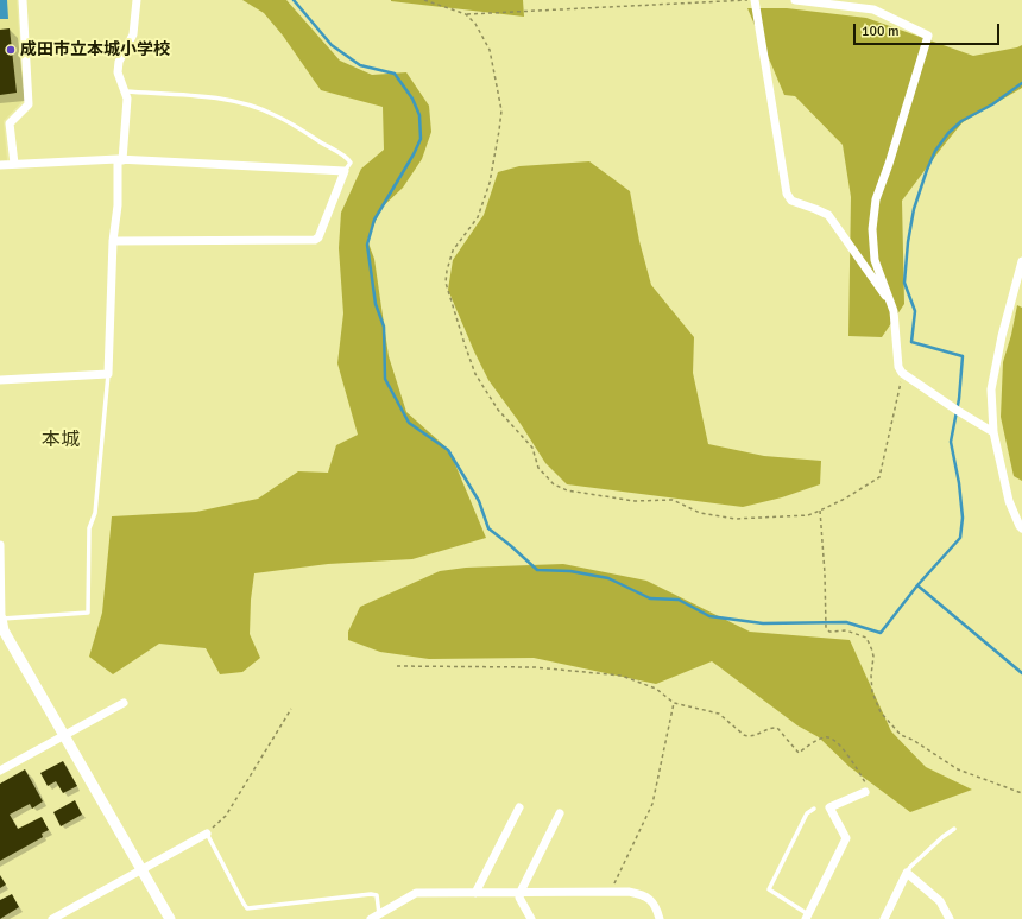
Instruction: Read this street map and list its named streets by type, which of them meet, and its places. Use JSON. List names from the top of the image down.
{
  "districts": ["本城"],
  "places": ["成田市立本城小学校"],
  "scale_bar": "100 m"
}
